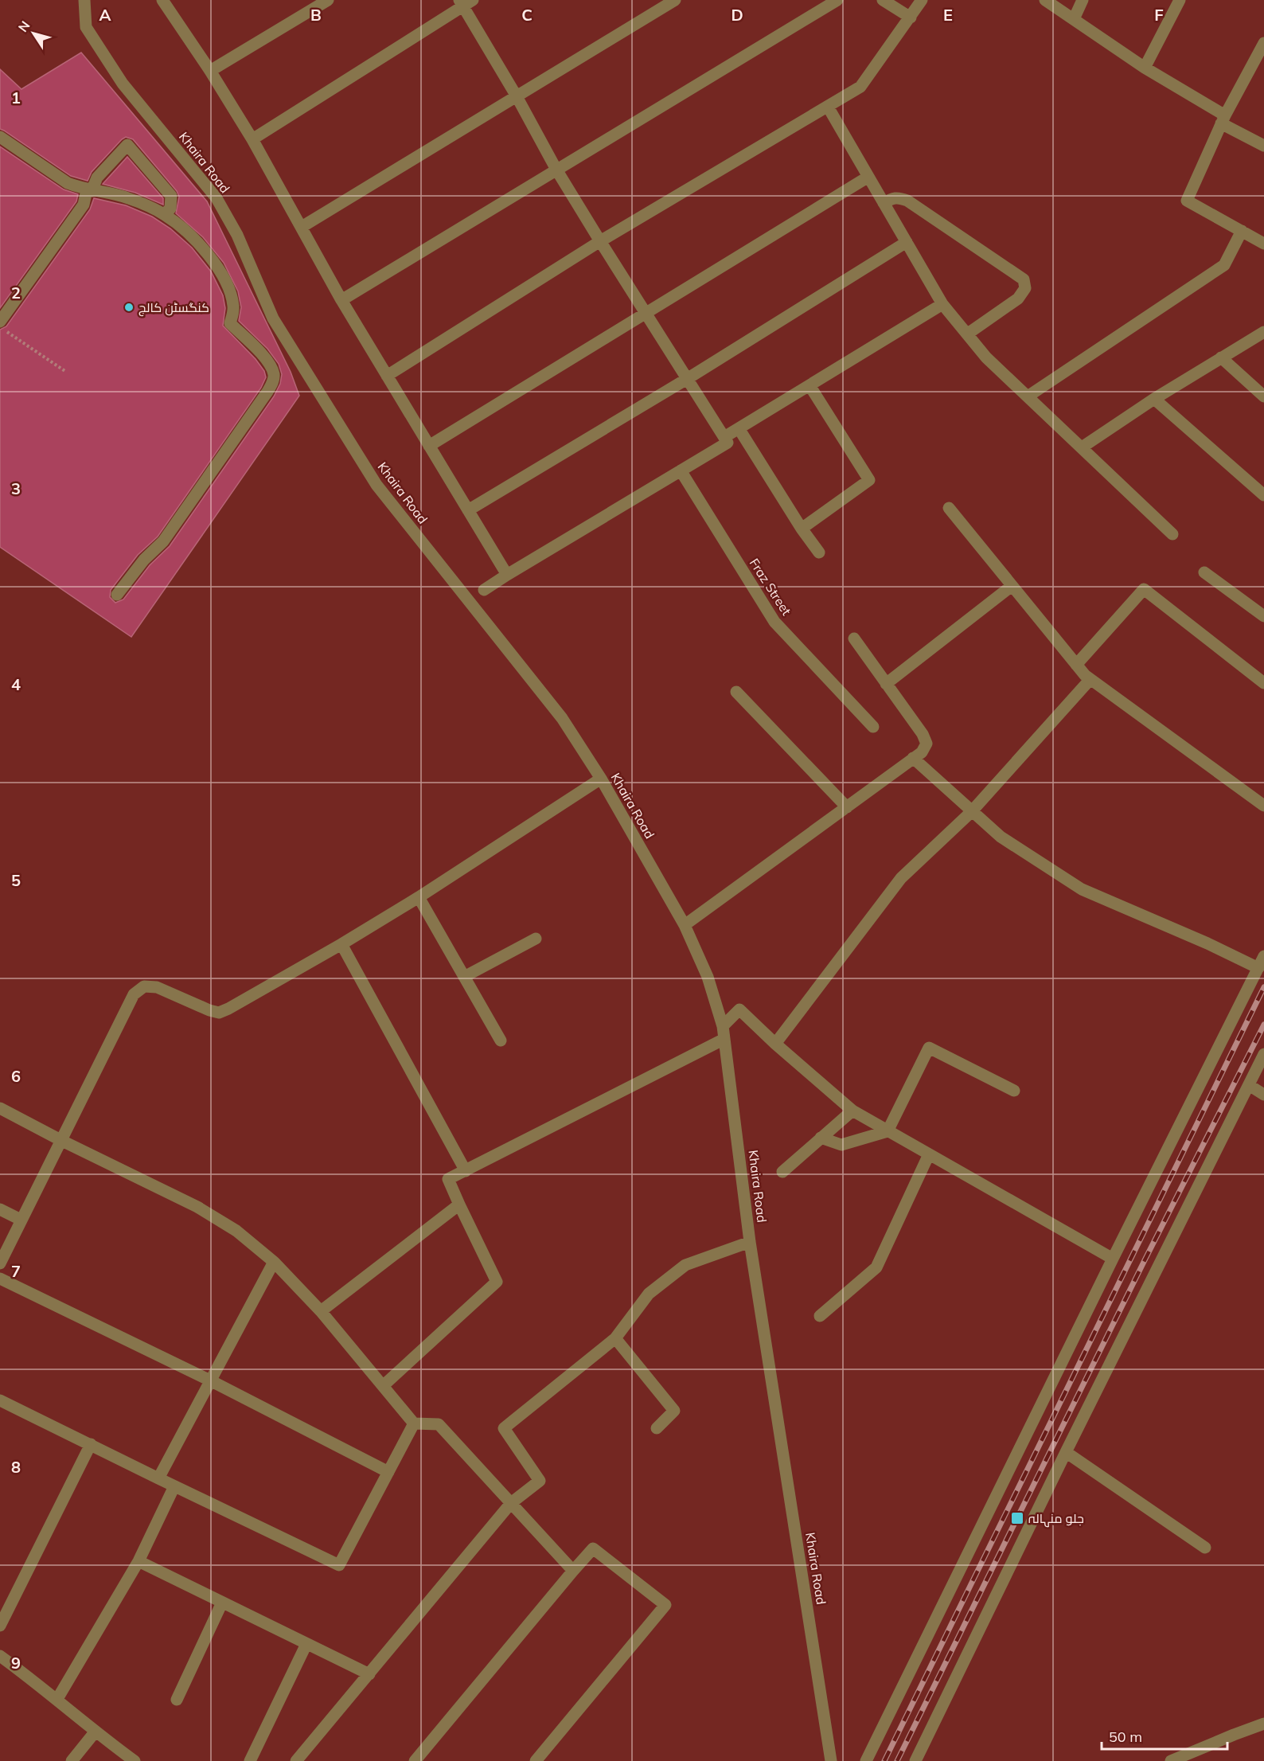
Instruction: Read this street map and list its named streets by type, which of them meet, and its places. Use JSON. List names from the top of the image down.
{
  "streets": {
    "street": ["Khaira Road", "Fraz Street"]
  },
  "places": {
    "other": ["کنگسٹن کالج"],
    "transit": ["جلو منہالہ"]
  },
  "scale_bar": "50 m",
  "north": "top left",
  "grid": {
    "columns": [
      "A",
      "B",
      "C",
      "D",
      "E",
      "F"
    ],
    "rows": [
      "1",
      "2",
      "3",
      "4",
      "5",
      "6",
      "7",
      "8",
      "9"
    ]
  }
}
